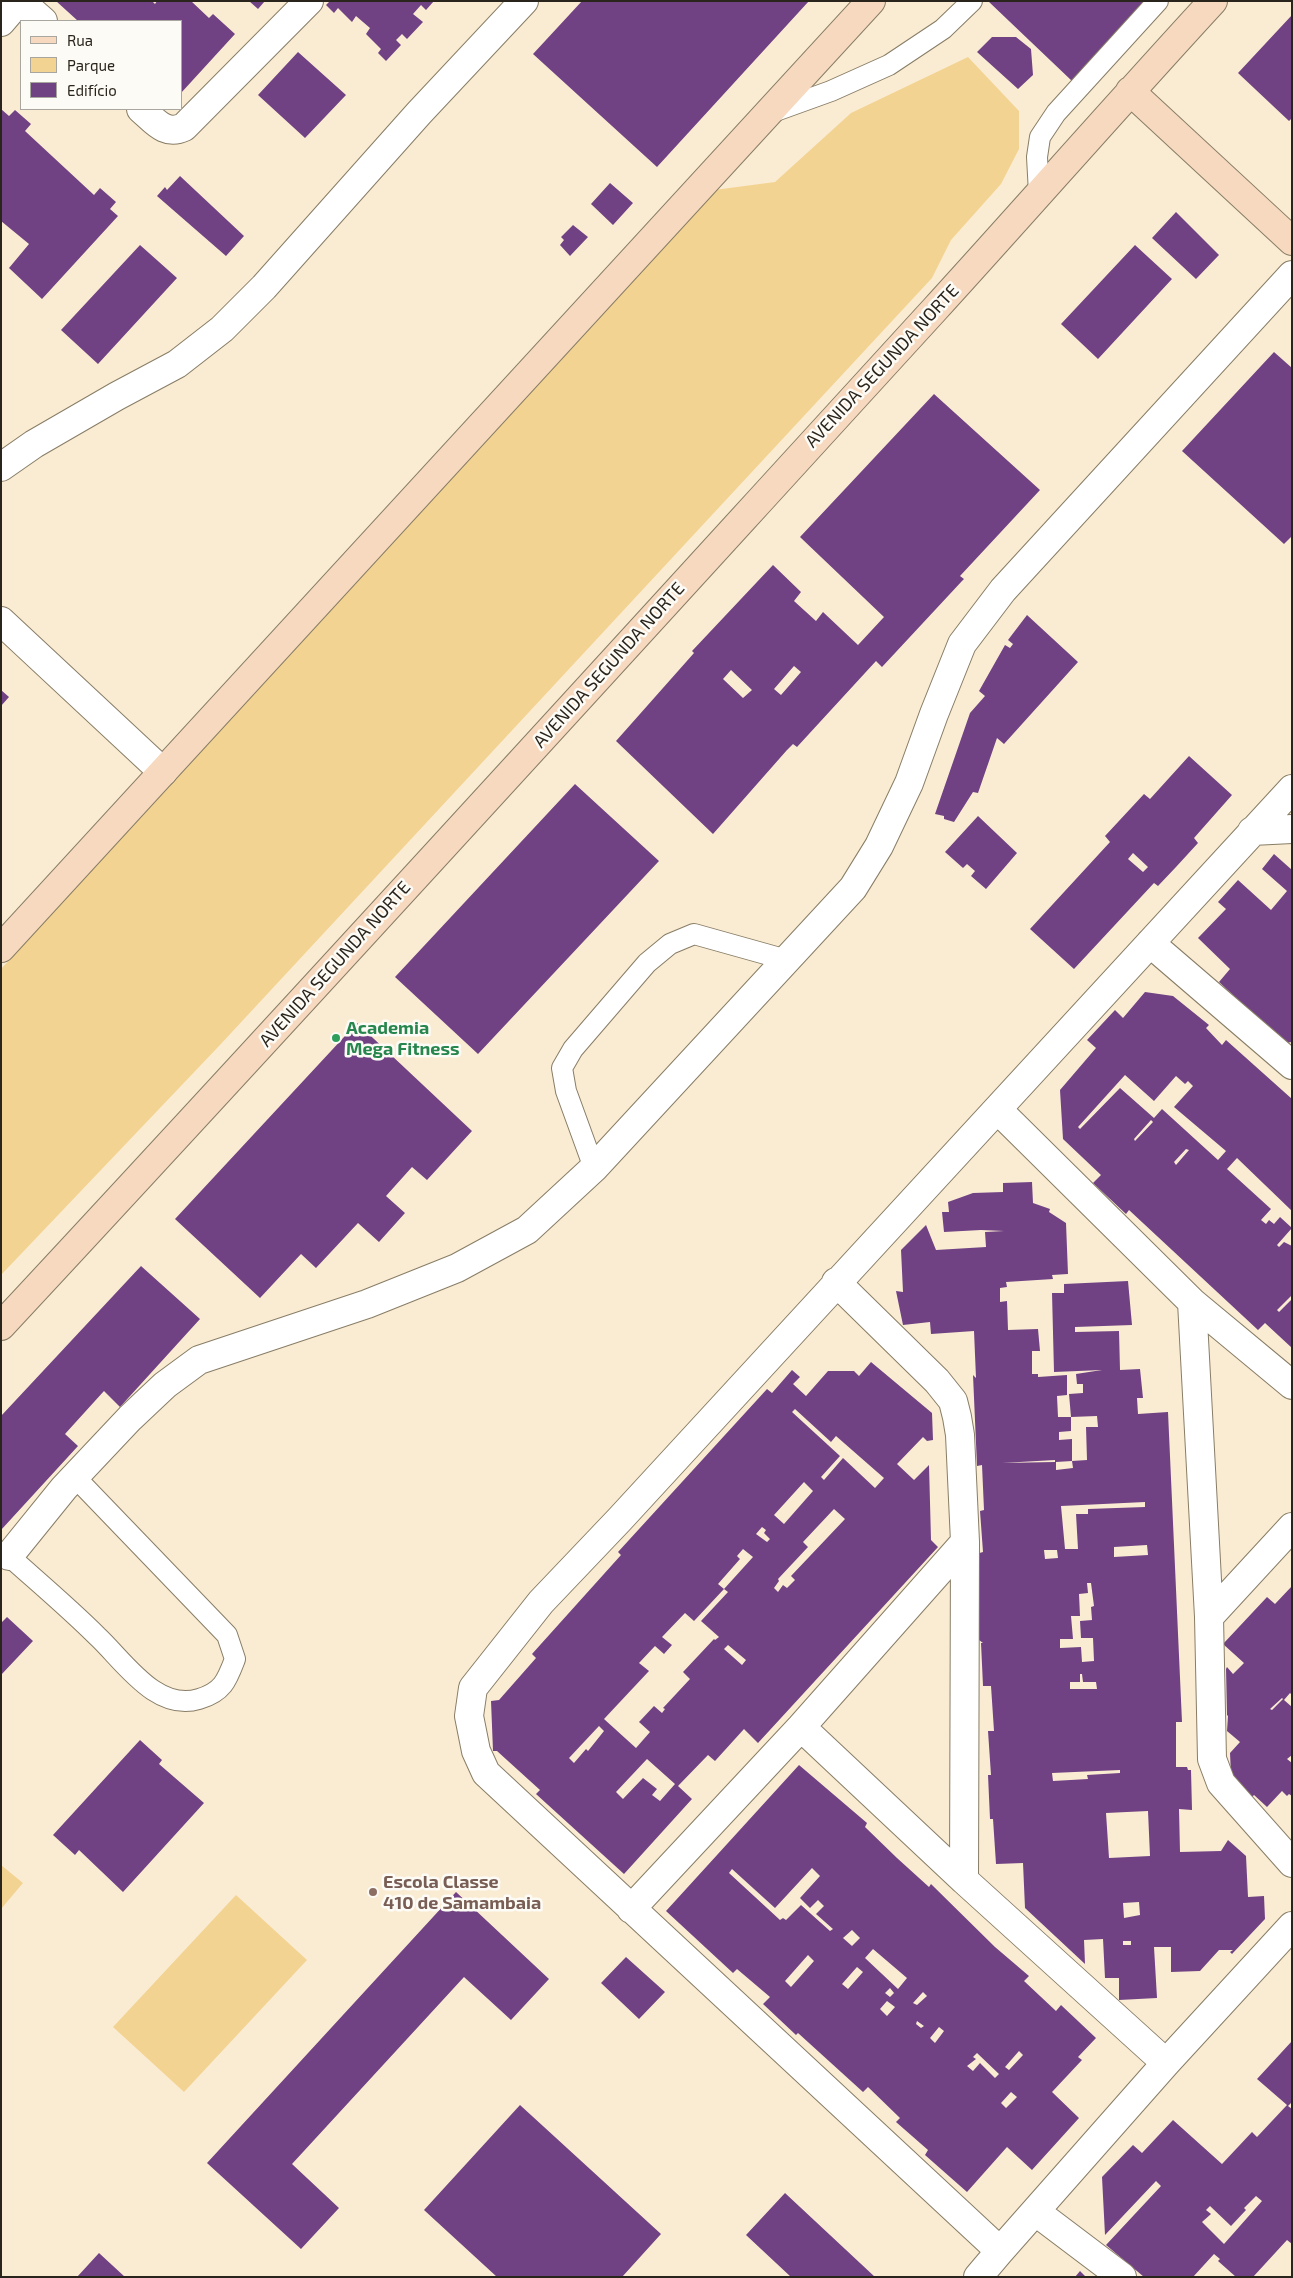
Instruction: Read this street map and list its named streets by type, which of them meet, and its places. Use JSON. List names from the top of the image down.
{
  "streets": {
    "main road": ["AVENIDA SEGUNDA NORTE"]
  },
  "places": ["Academia Mega Fitness", "Escola Classe 410 de Samambaia"],
  "legend": ["Rua", "Parque", "Edifício"]
}
